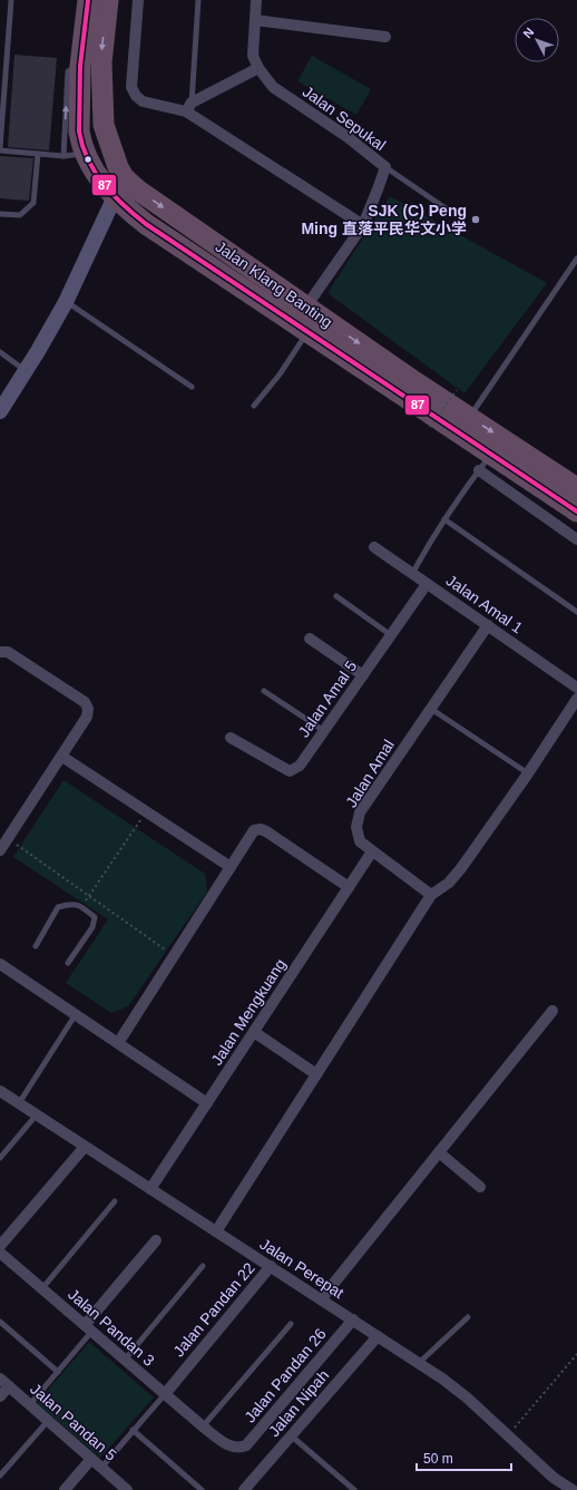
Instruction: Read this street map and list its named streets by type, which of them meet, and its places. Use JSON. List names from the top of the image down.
{
  "streets": {
    "highway": ["Jalan Klang Banting"],
    "street": [
      "Jalan Sepukal",
      "Jalan Amal 1",
      "Jalan Amal 5",
      "Jalan Amal",
      "Jalan Mengkuang",
      "Jalan Perepat",
      "Jalan Pandan 22",
      "Jalan Pandan 3",
      "Jalan Pandan 26",
      "Jalan Nipah",
      "Jalan Pandan 5"
    ]
  },
  "crossings": [
    ["Jalan Sepukal", "Jalan Klang Banting"],
    ["Jalan Amal 1", "Jalan Amal 5"],
    ["Jalan Amal 1", "Jalan Amal"],
    ["Jalan Amal", "Jalan Mengkuang"],
    ["Jalan Mengkuang", "Jalan Perepat"],
    ["Jalan Perepat", "Jalan Pandan 22"],
    ["Jalan Perepat", "Jalan Pandan 26"],
    ["Jalan Perepat", "Jalan Nipah"],
    ["Jalan Pandan 22", "Jalan Pandan 3"],
    ["Jalan Pandan 3", "Jalan Pandan 26"]
  ],
  "places": ["SJK (C) Peng Ming 直落平民华文小学"],
  "lines": ["transit line 87"],
  "scale_bar": "50 m",
  "north": "top left"
}
